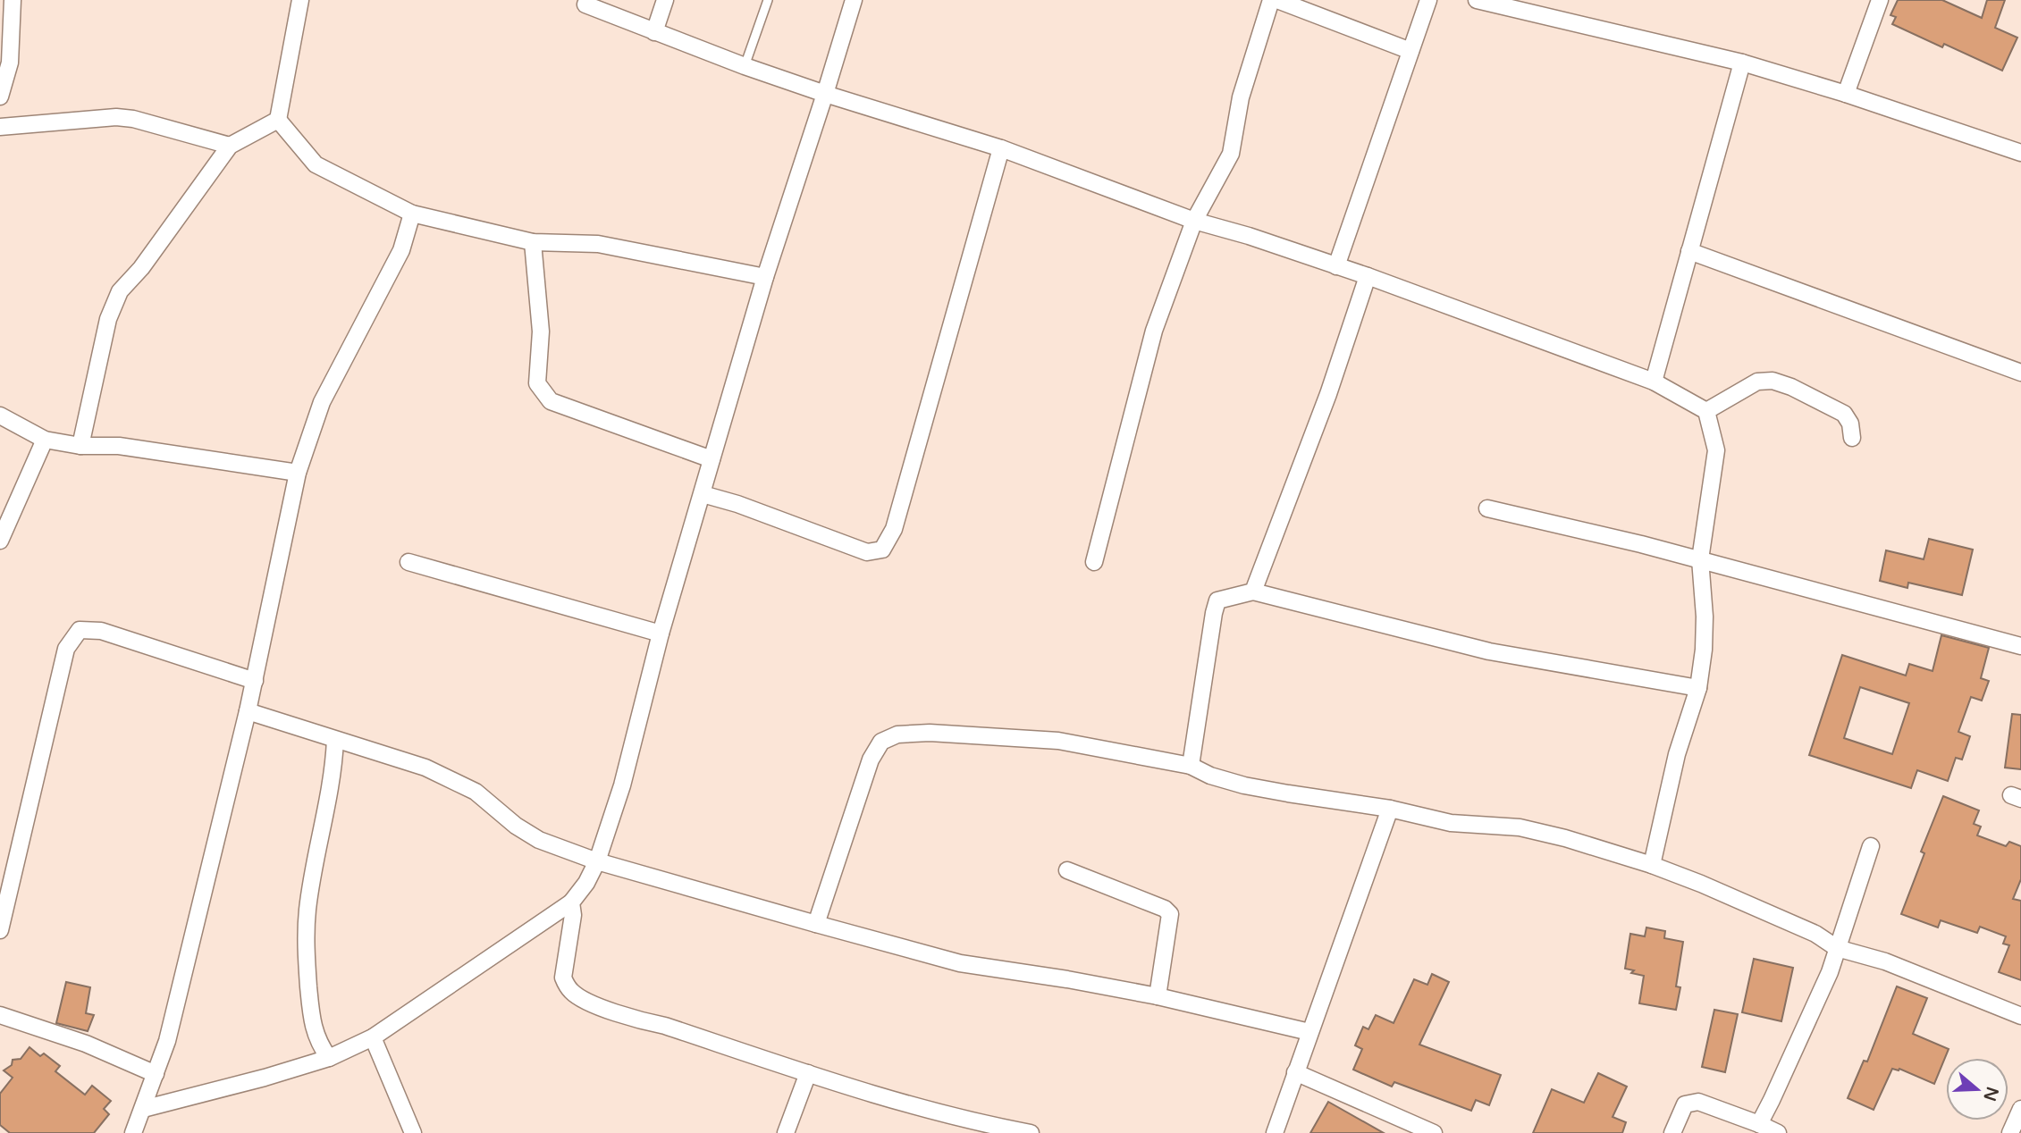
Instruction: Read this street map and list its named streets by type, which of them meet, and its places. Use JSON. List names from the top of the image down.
{
  "north": "right"
}
